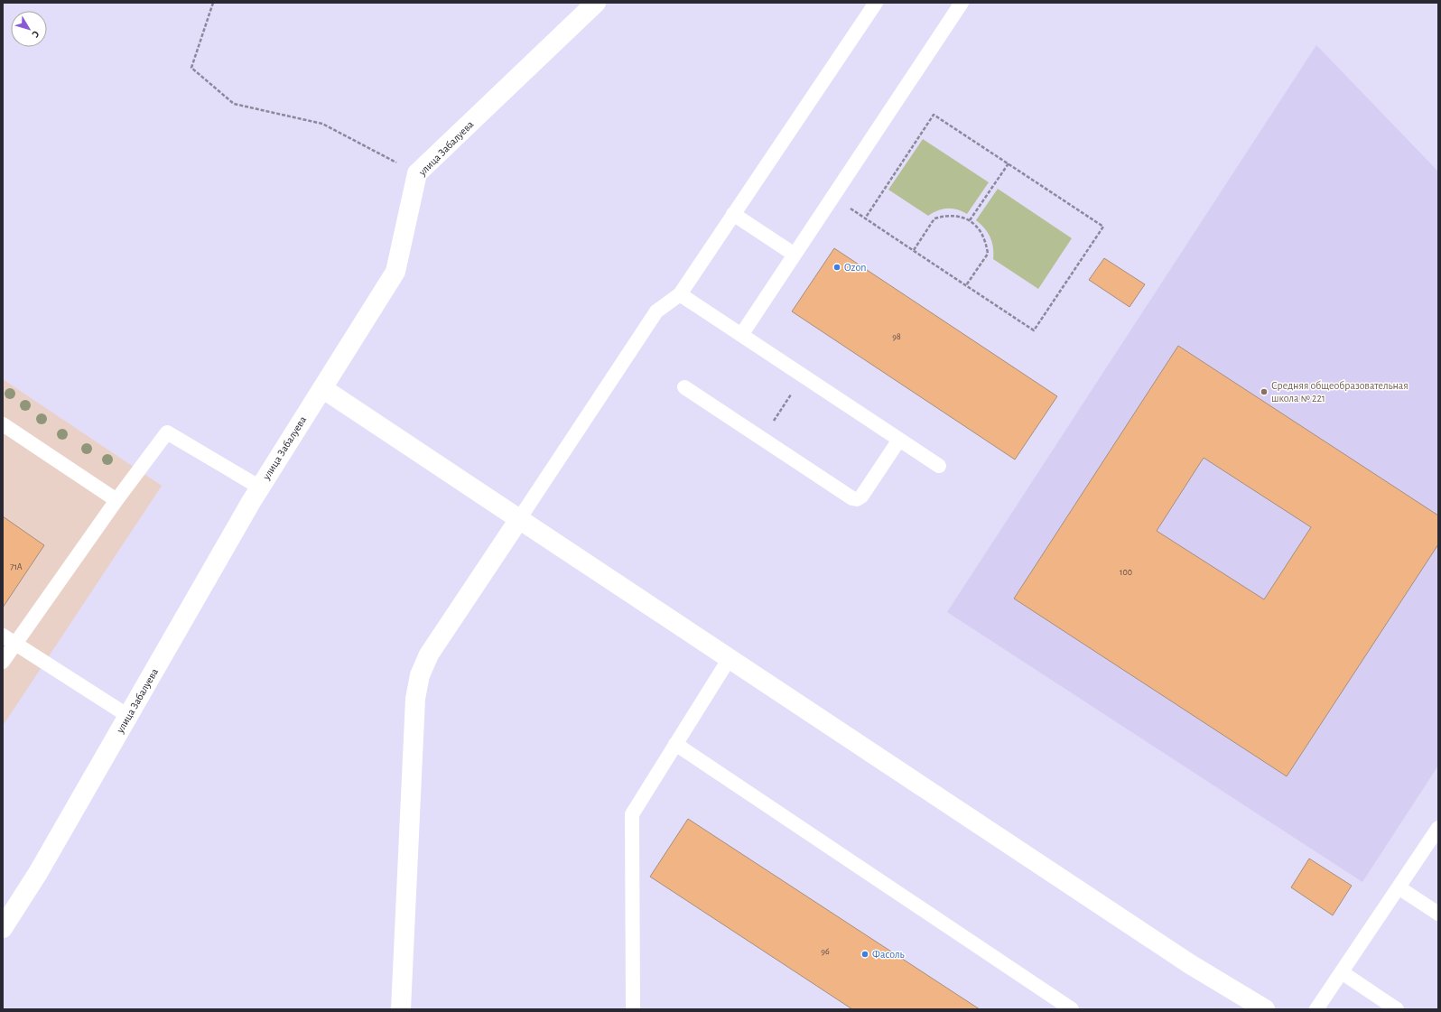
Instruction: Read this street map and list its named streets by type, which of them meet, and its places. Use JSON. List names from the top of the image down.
{
  "streets": {
    "street": ["улица Забалуева"]
  },
  "places": ["Ozon", "Средняя общеобразовательная школа № 221", "Фасоль"],
  "house_numbers": [
    "98",
    "71А",
    "100",
    "96"
  ],
  "north": "bottom right"
}
